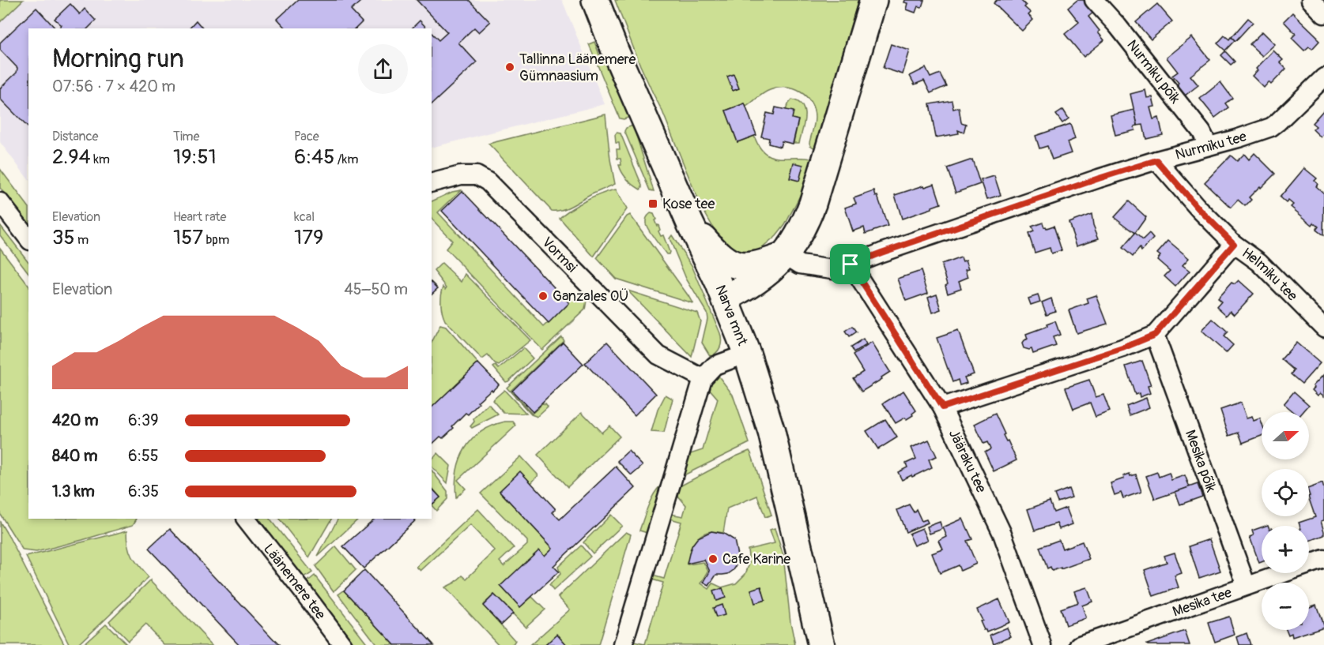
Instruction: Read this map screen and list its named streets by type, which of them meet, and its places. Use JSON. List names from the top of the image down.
{
  "streets": {
    "main road": ["Narva mnt"],
    "street": [
      "Nurmiku põik",
      "Nurmiku tee",
      "Vormsi",
      "Helmiku tee",
      "Jääraku tee",
      "Mesika põik",
      "Läänemere tee",
      "Mesika tee"
    ]
  },
  "crossings": [
    ["Nurmiku põik", "Nurmiku tee"],
    ["Nurmiku tee", "Helmiku tee"],
    ["Nurmiku tee", "Jääraku tee"],
    ["Mesika põik", "Mesika tee"]
  ],
  "places": {
    "other": ["Tallinna Läänemere Gümnaasium", "Ganzales OÜ", "Cafe Karine"],
    "transit": ["Kose tee"]
  },
  "north": "right",
  "page": {
    "heading": ["Morning run", "07:56 · 7 × 420 m"],
    "stats": [
      ["Distance", "2.94 km"],
      ["Time", "19:51"],
      ["Pace", "6:45 /km"],
      ["Elevation", "35 m"],
      ["Heart rate", "157 bpm"],
      ["kcal", "179"]
    ],
    "chart": ["Elevation", "45–50 m"],
    "list": [
      {
        "name": "420 m",
        "note": "6:39"
      },
      {
        "name": "840 m",
        "note": "6:55"
      },
      {
        "name": "1.3 km",
        "note": "6:35"
      }
    ],
    "map_buttons": ["+", "−"]
  }
}
